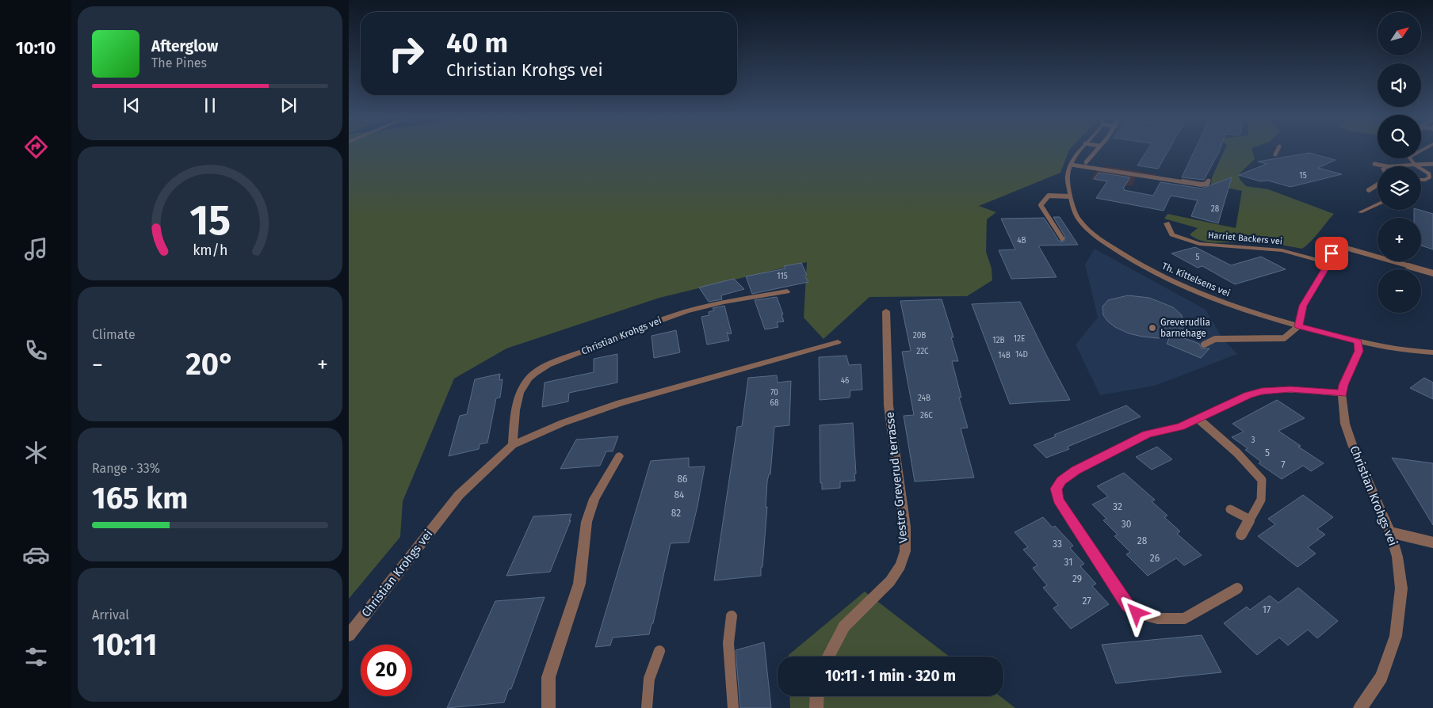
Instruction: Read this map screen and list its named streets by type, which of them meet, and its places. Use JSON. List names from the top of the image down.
{
  "streets": {
    "street": [
      "Harriet Backers vei",
      "Th. Kittelsens vei",
      "Christian Krohgs vei",
      "Vestre Greverud terrasse"
    ]
  },
  "crossings": [
    ["Th. Kittelsens vei", "Christian Krohgs vei"]
  ],
  "places": ["Greverudlia barnehage"],
  "house_numbers": [
    "15",
    "28",
    "4B",
    "5",
    "115",
    "20B",
    "12E",
    "12B",
    "22C",
    "14D",
    "14B",
    "46",
    "70",
    "24B",
    "68",
    "26C",
    "3",
    "5",
    "7",
    "86",
    "84",
    "32",
    "82",
    "30",
    "28",
    "33",
    "26",
    "31",
    "29",
    "27",
    "17"
  ],
  "north": "top right",
  "page": {
    "tabs": "10:10",
    "map_buttons": ["+", "−"],
    "turn": ["40 m", "Christian Krohgs vei"],
    "song": ["Afterglow", "The Pines"],
    "tile": [
      "Climate",
      ["Range · 33%", "165 km"],
      ["Arrival", "10:11"]
    ],
    "heat": ["−", "20°", "+"],
    "limit": "20",
    "trip": "10:11 · 1 min · 320 m",
    "gauge": ["15", "km/h"]
  }
}
